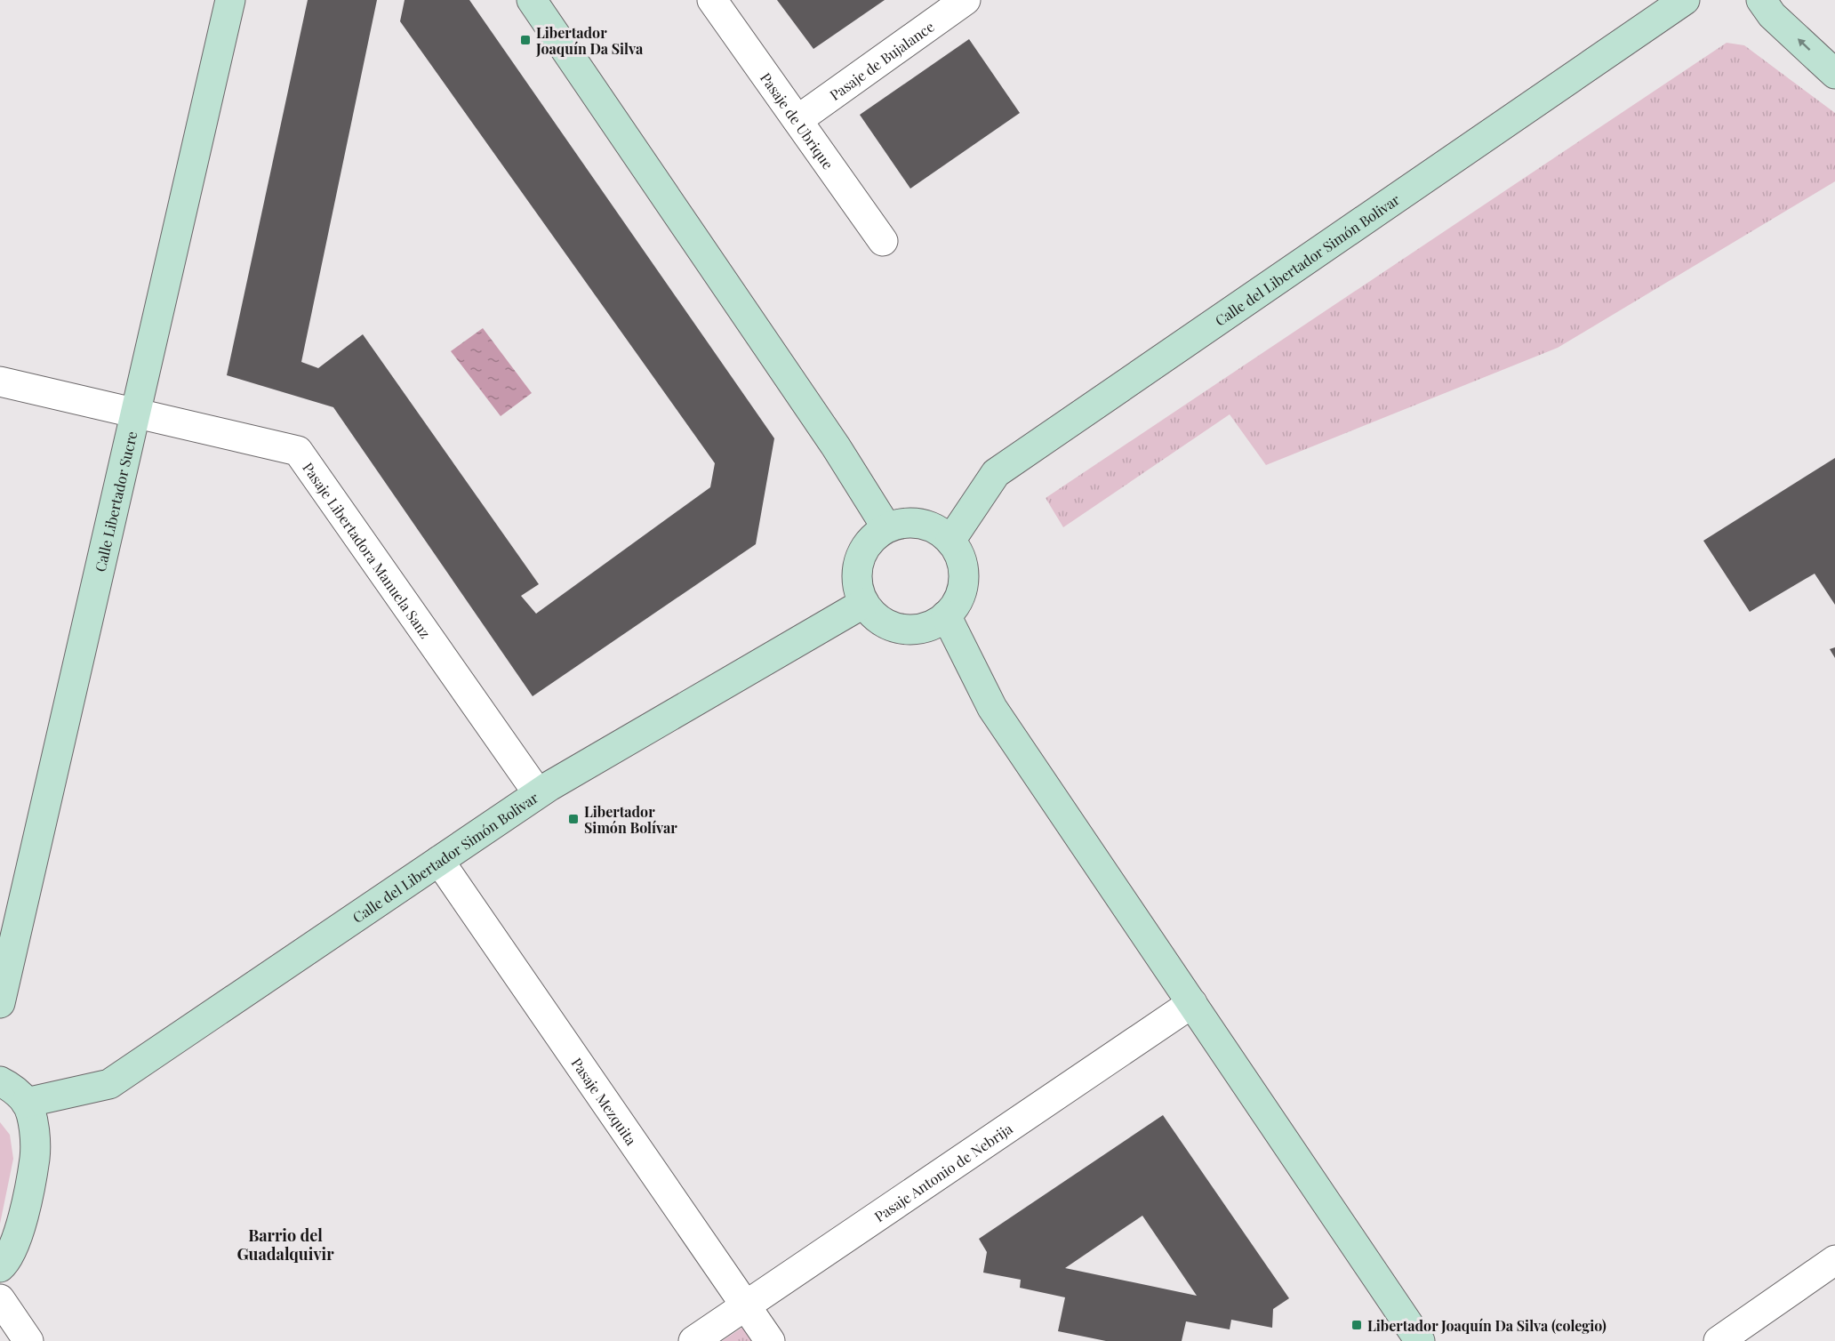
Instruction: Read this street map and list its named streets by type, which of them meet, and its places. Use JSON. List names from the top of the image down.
{
  "streets": {
    "main road": ["Calle del Libertador Simón Bolivar", "Calle Libertador Sucre"],
    "street": [
      "Pasaje de Bujalance",
      "Pasaje de Ubrique",
      "Pasaje Libertadora Manuela Sanz",
      "Pasaje Mezquita",
      "Pasaje Antonio de Nebrija"
    ]
  },
  "crossings": [
    ["Pasaje de Bujalance", "Pasaje de Ubrique"],
    ["Calle del Libertador Simón Bolivar", "Pasaje Libertadora Manuela Sanz"],
    ["Calle del Libertador Simón Bolivar", "Pasaje Mezquita"],
    ["Calle Libertador Sucre", "Pasaje Libertadora Manuela Sanz"],
    ["Pasaje Mezquita", "Pasaje Antonio de Nebrija"]
  ],
  "districts": ["Barrio del Guadalquivir"],
  "places": {
    "transit": ["Libertador Joaquín Da Silva", "Libertador Simón Bolívar", "Libertador Joaquín Da Silva (colegio)"]
  }
}
